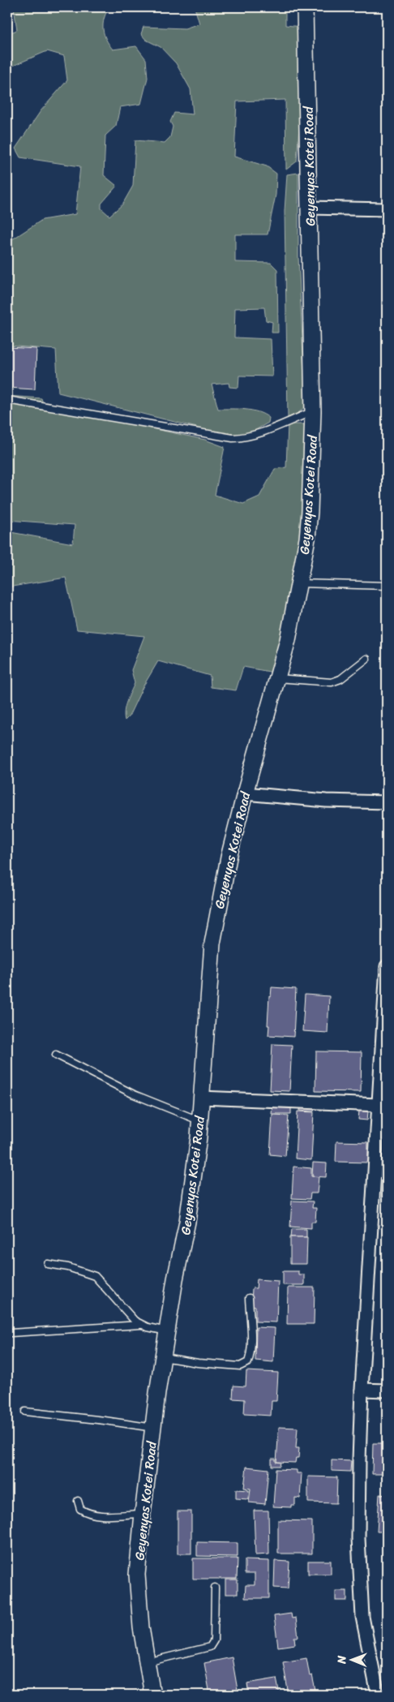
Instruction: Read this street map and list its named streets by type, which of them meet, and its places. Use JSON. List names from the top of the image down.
{
  "streets": {
    "street": ["Geyenyas Kotei Road"]
  },
  "north": "left"
}
